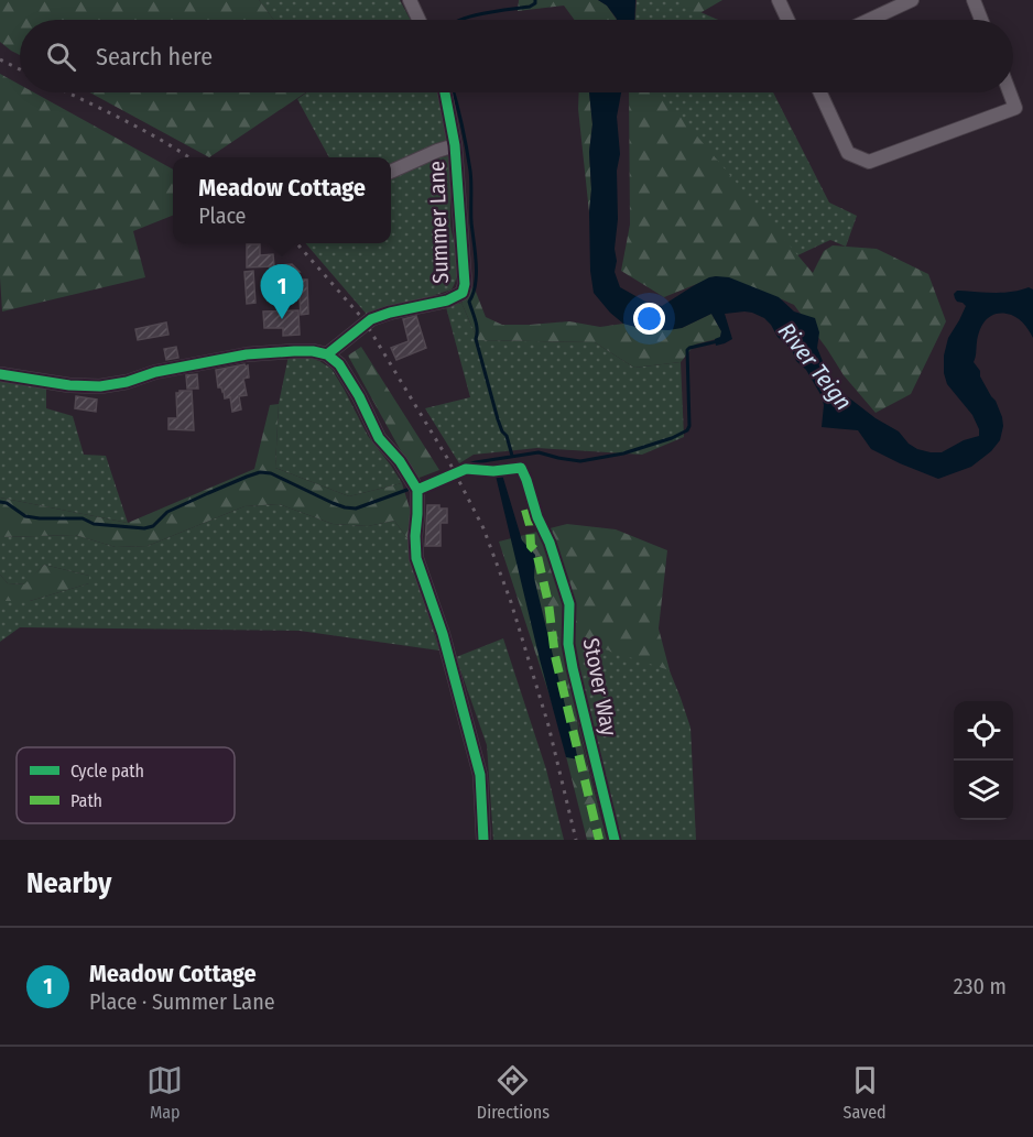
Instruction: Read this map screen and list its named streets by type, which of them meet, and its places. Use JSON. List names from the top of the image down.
{
  "streets": {
    "street": ["Summer Lane"],
    "cycle path": ["Stover Way"]
  },
  "water": ["River Teign"],
  "legend": ["Cycle path", "Path"],
  "page": {
    "search": "Search here",
    "popup": ["Meadow Cottage", "Place"],
    "pins": "1",
    "heading": "Nearby",
    "list": [
      {
        "mark": "1",
        "name": "Meadow Cottage",
        "note": "Place · Summer Lane",
        "value": "230 m"
      }
    ],
    "nav": ["Map", "Directions", "Saved"]
  }
}
